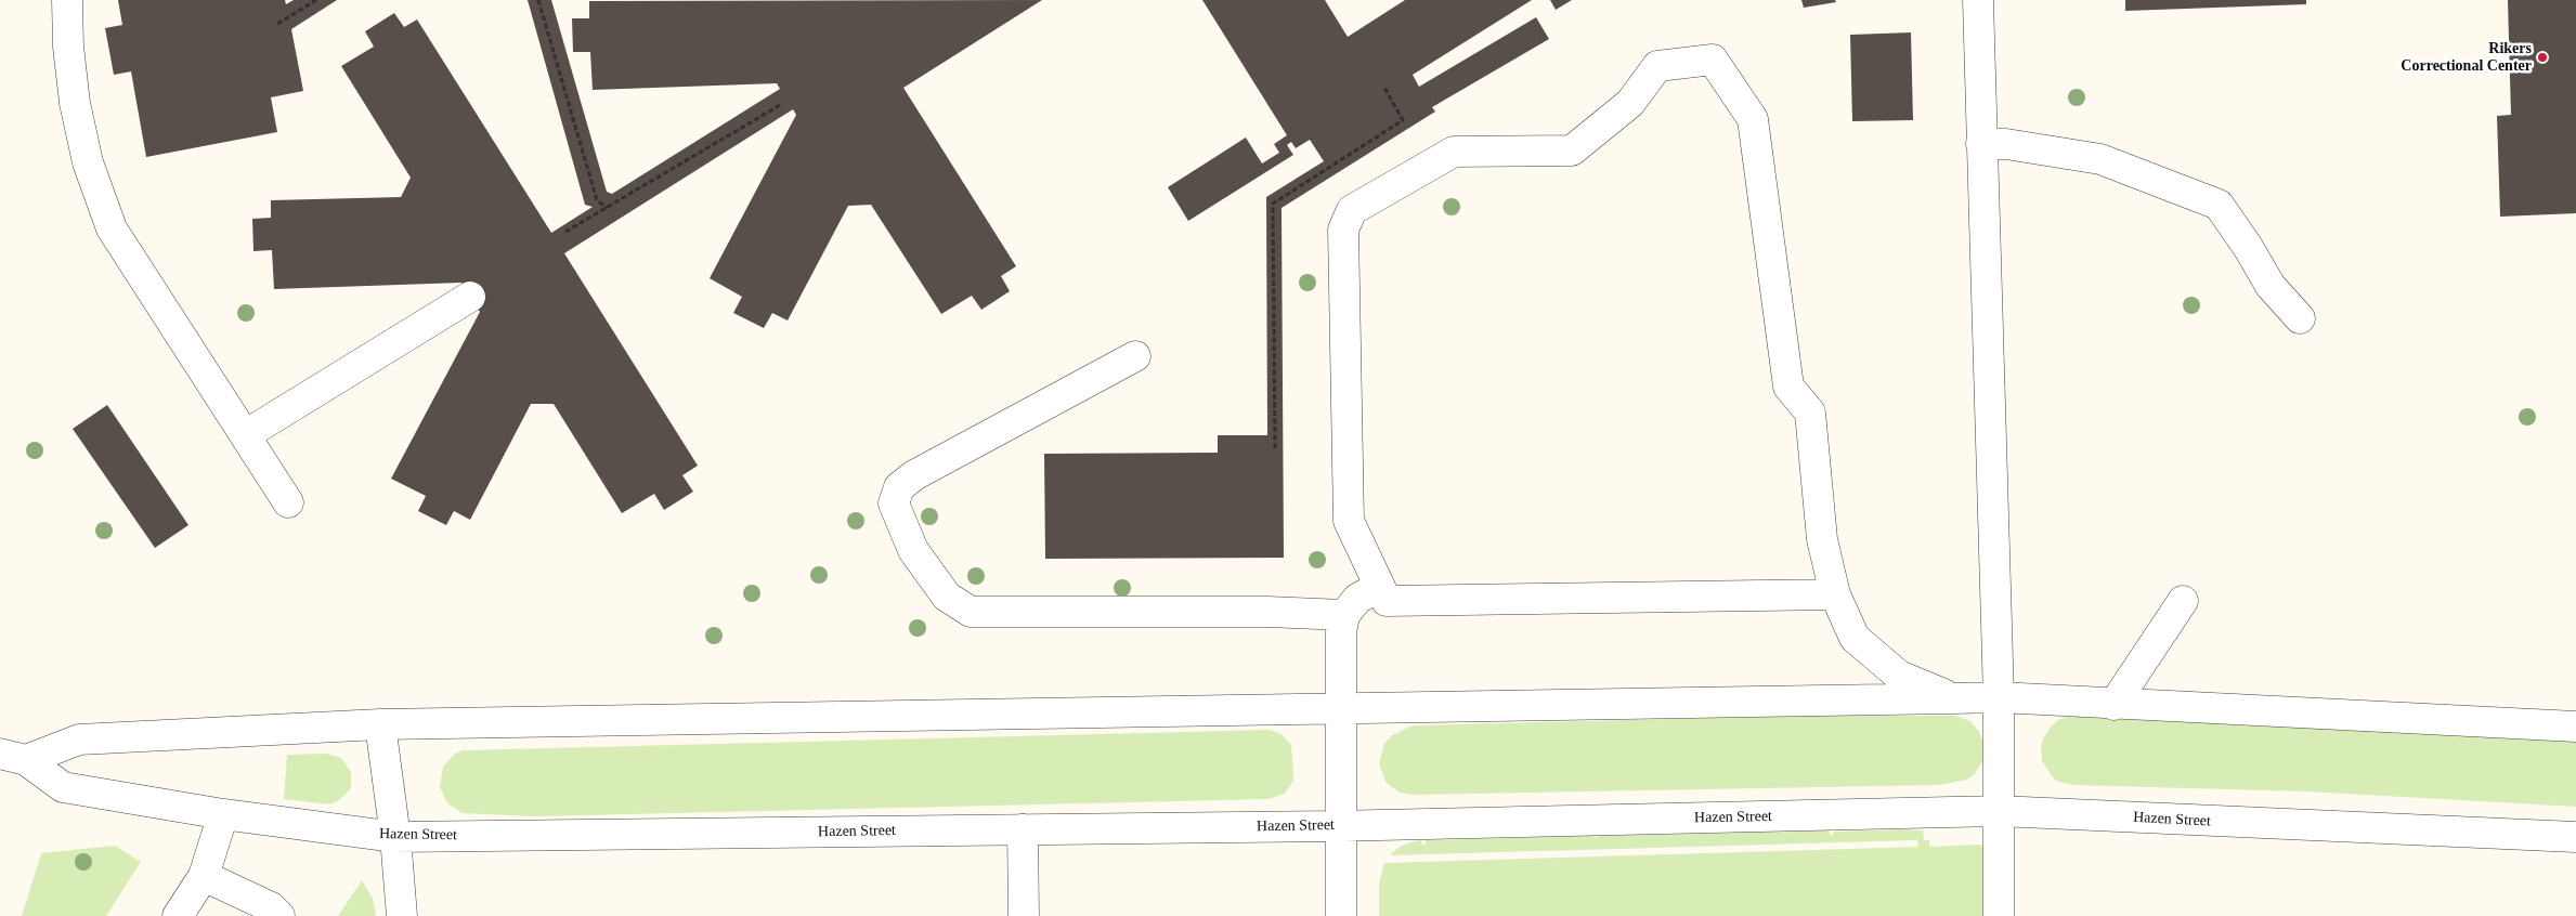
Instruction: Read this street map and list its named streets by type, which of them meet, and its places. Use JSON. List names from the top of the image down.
{
  "streets": {
    "street": ["Hazen Street"]
  },
  "places": ["Rikers Correctional Center"]
}
